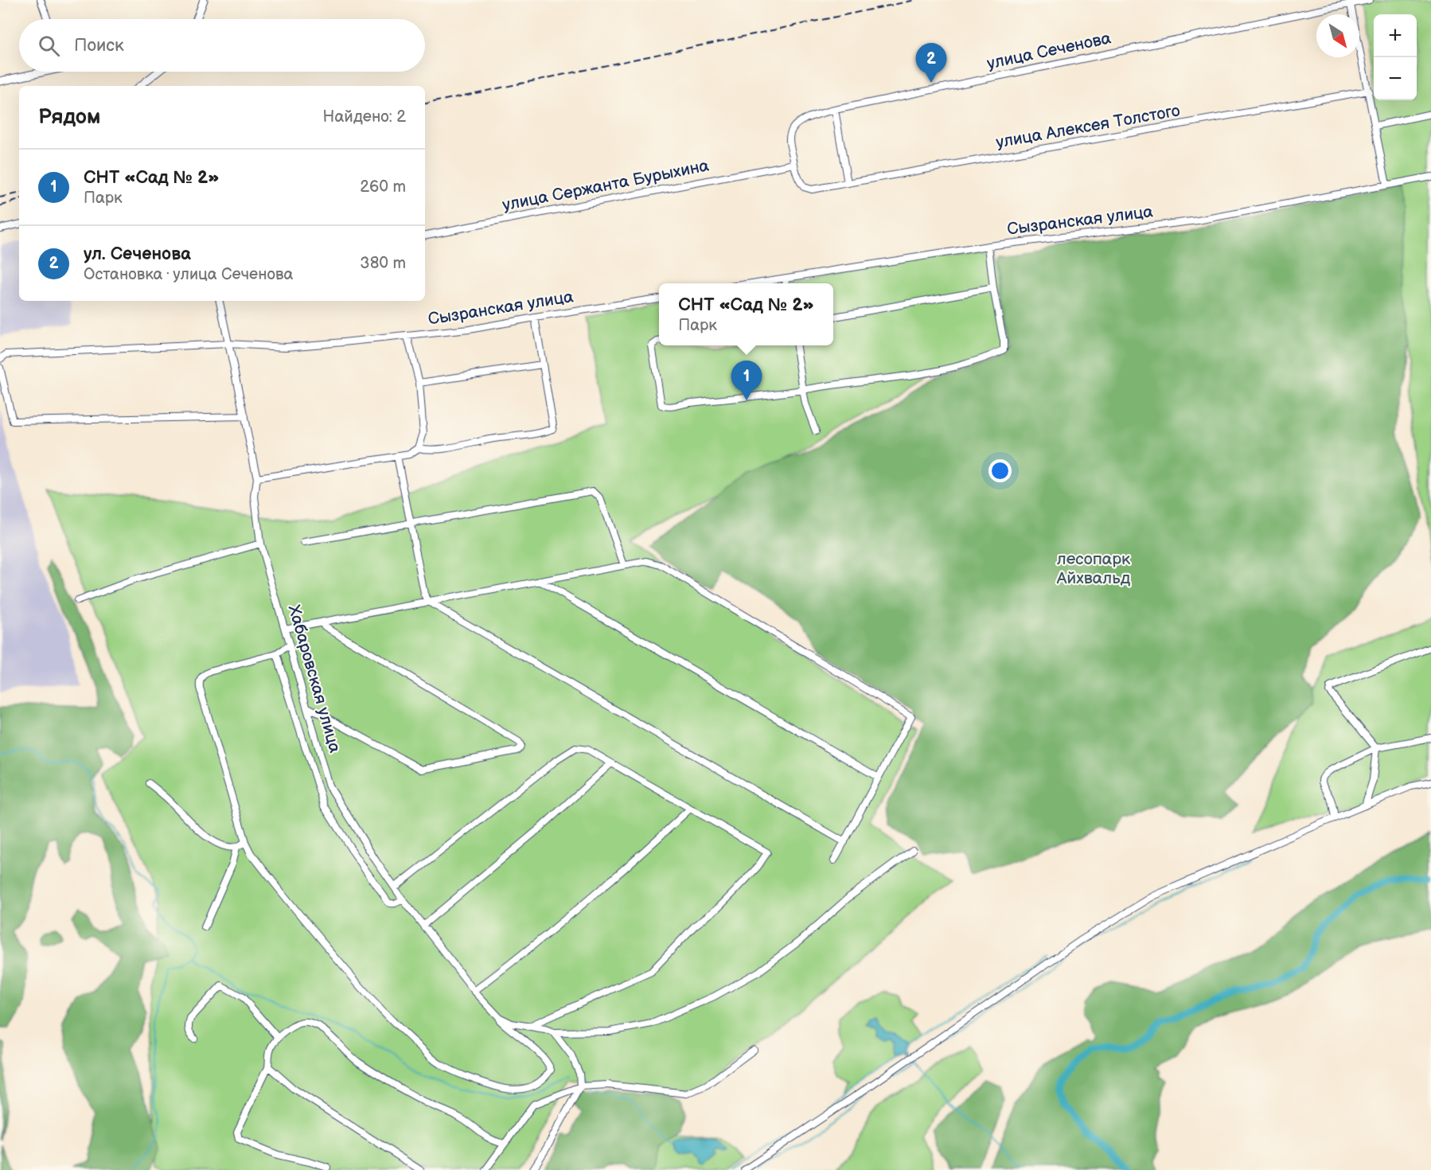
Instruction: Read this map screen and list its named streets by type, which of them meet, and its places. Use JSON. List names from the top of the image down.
{
  "streets": {
    "street": [
      "улица Сеченова",
      "улица Алексея Толстого",
      "улица Сержанта Бурыхина",
      "Сызранская улица",
      "Хабаровская улица"
    ]
  },
  "crossings": [
    ["улица Сеченова", "улица Алексея Толстого"],
    ["улица Сеченова", "улица Сержанта Бурыхина"],
    ["Сызранская улица", "Хабаровская улица"]
  ],
  "parks": ["лесопарк Айхвальд"],
  "north": "bottom right",
  "page": {
    "map_buttons": ["+", "−"],
    "search": "Поиск",
    "pins": ["2", "1"],
    "heading": ["Рядом", "Найдено: 2"],
    "list": [
      {
        "mark": "1",
        "name": "СНТ «Сад № 2»",
        "note": "Парк",
        "value": "260 m"
      },
      {
        "mark": "2",
        "name": "ул. Сеченова",
        "note": "Остановка · улица Сеченова",
        "value": "380 m"
      }
    ],
    "popup": ["СНТ «Сад № 2»", "Парк"]
  }
}
